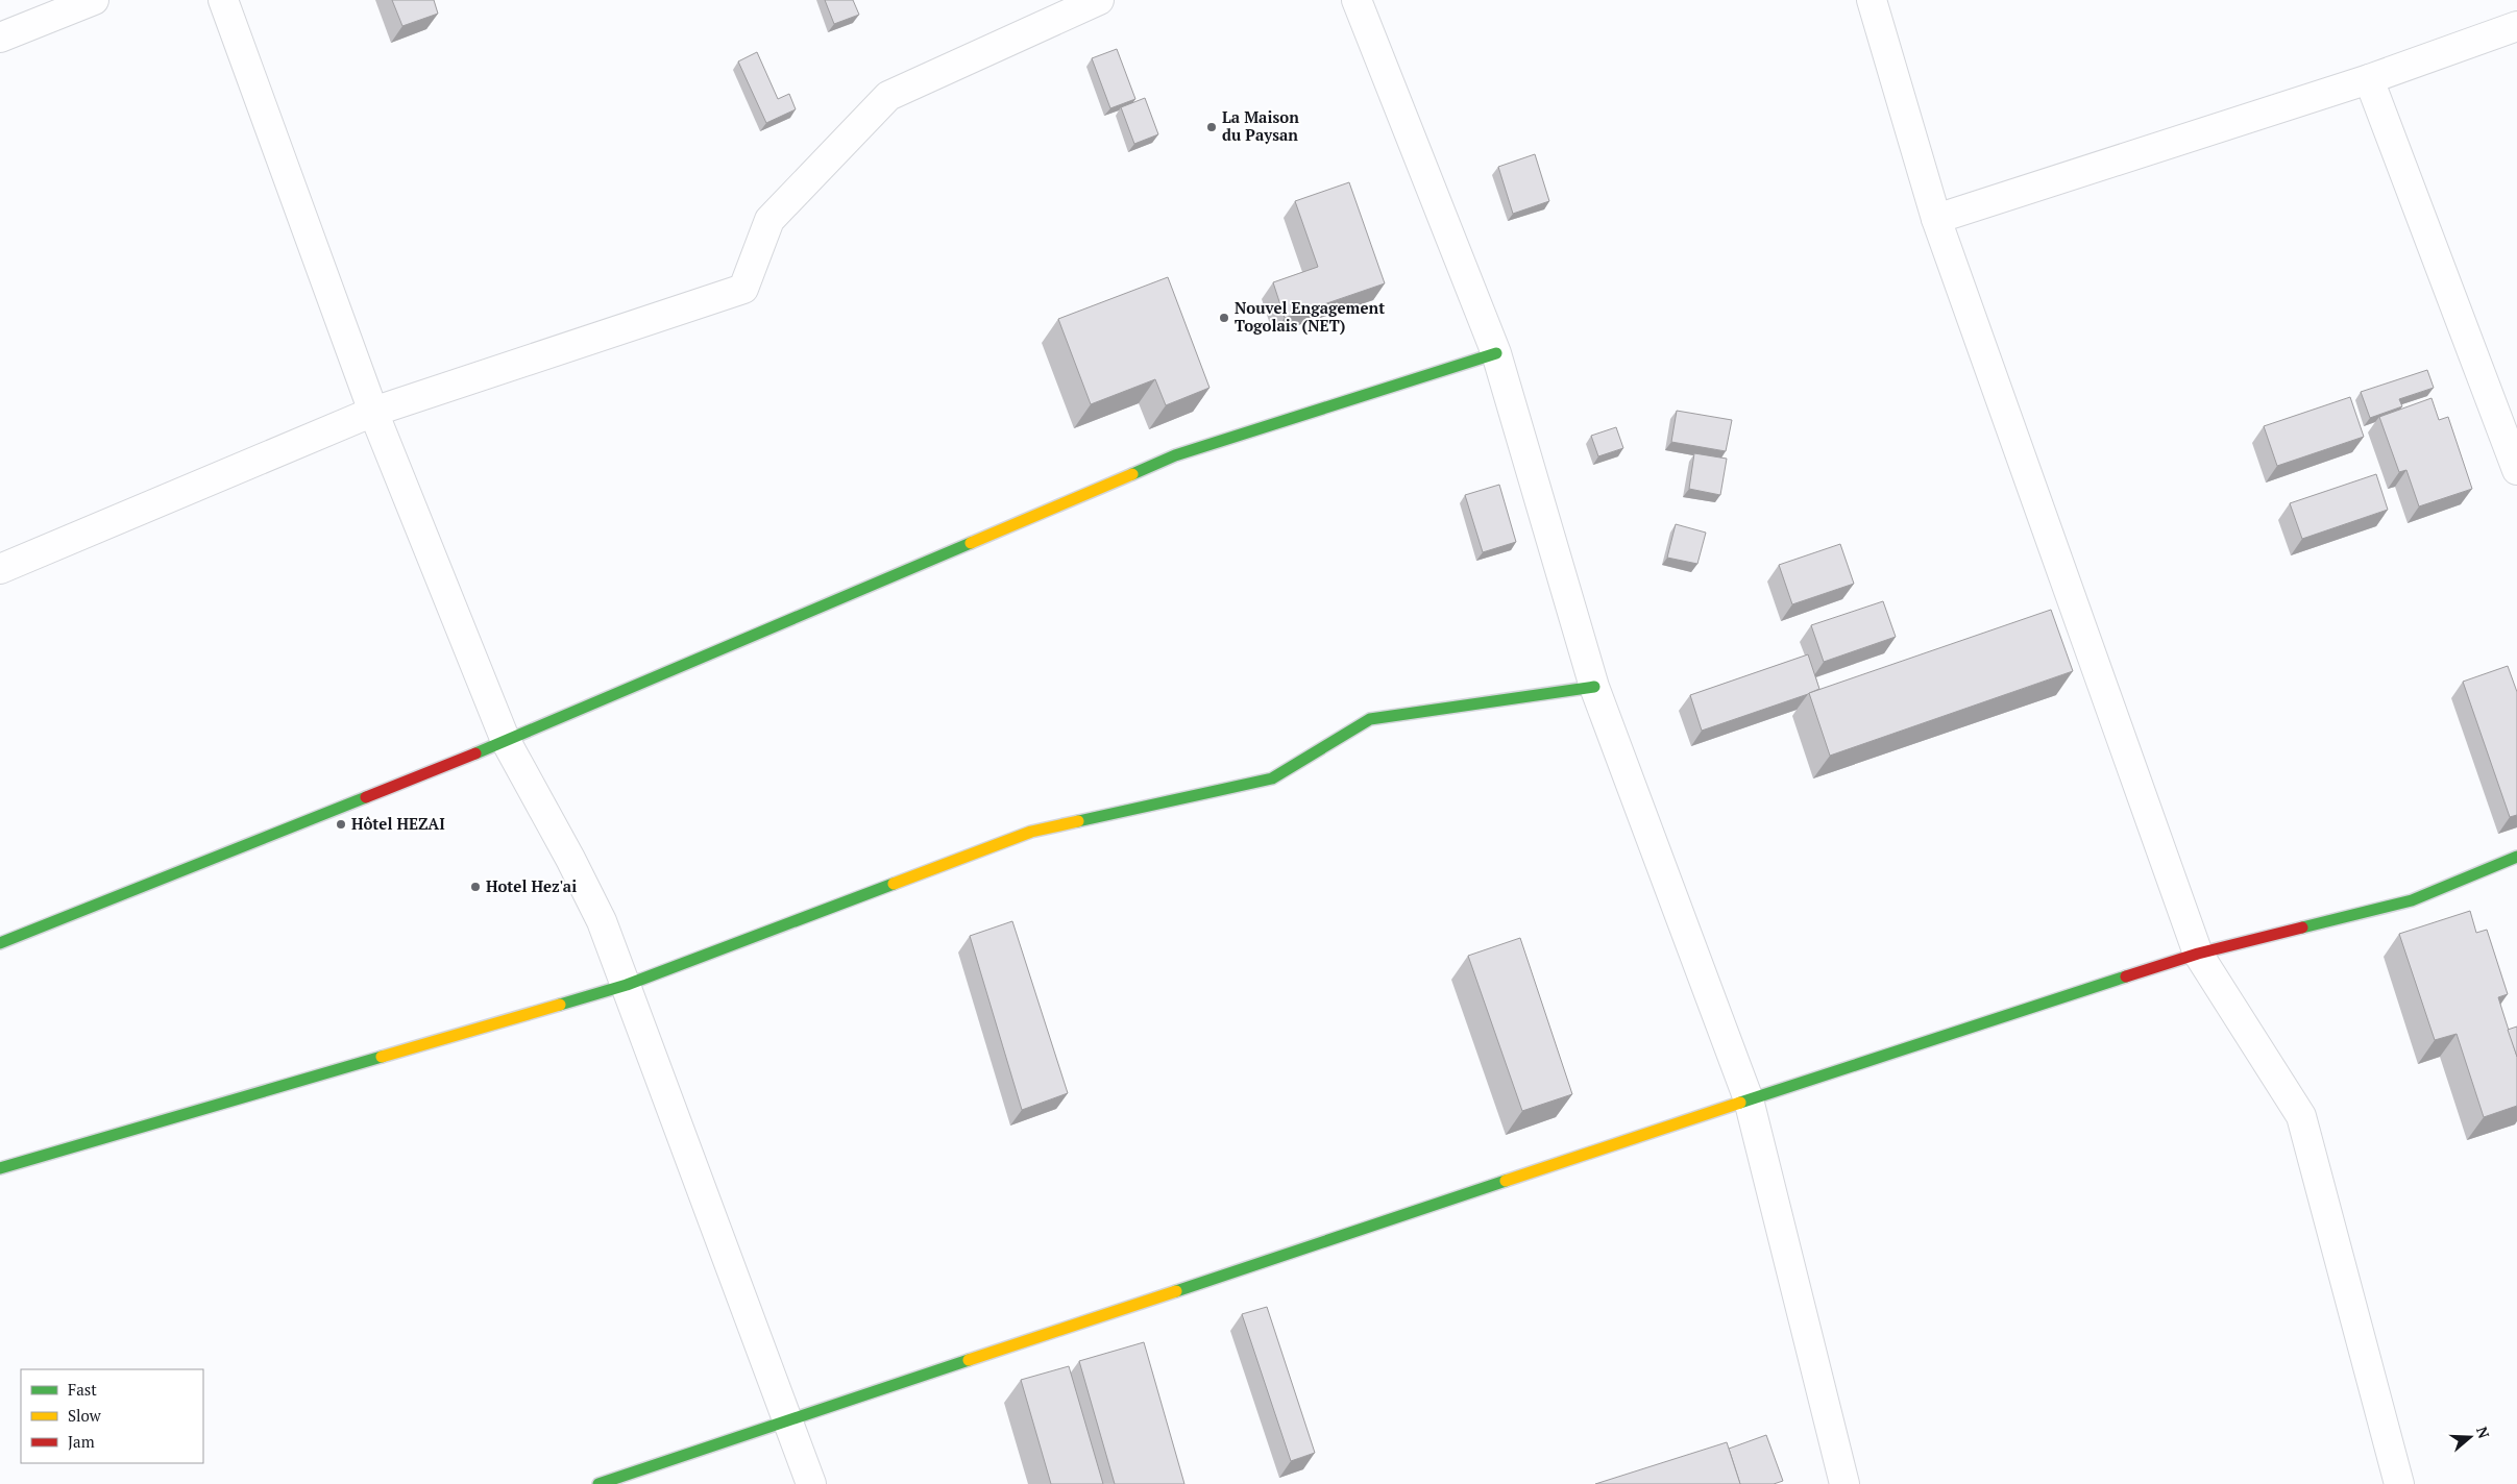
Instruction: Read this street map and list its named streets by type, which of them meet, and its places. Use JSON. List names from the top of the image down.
{
  "places": [
    "La Maison du Paysan",
    "Nouvel Engagement Togolais (NET)",
    "Hôtel HEZAI",
    "Hotel Hez'ai"
  ],
  "legend": ["Fast", "Slow", "Jam"],
  "north": "right"
}
